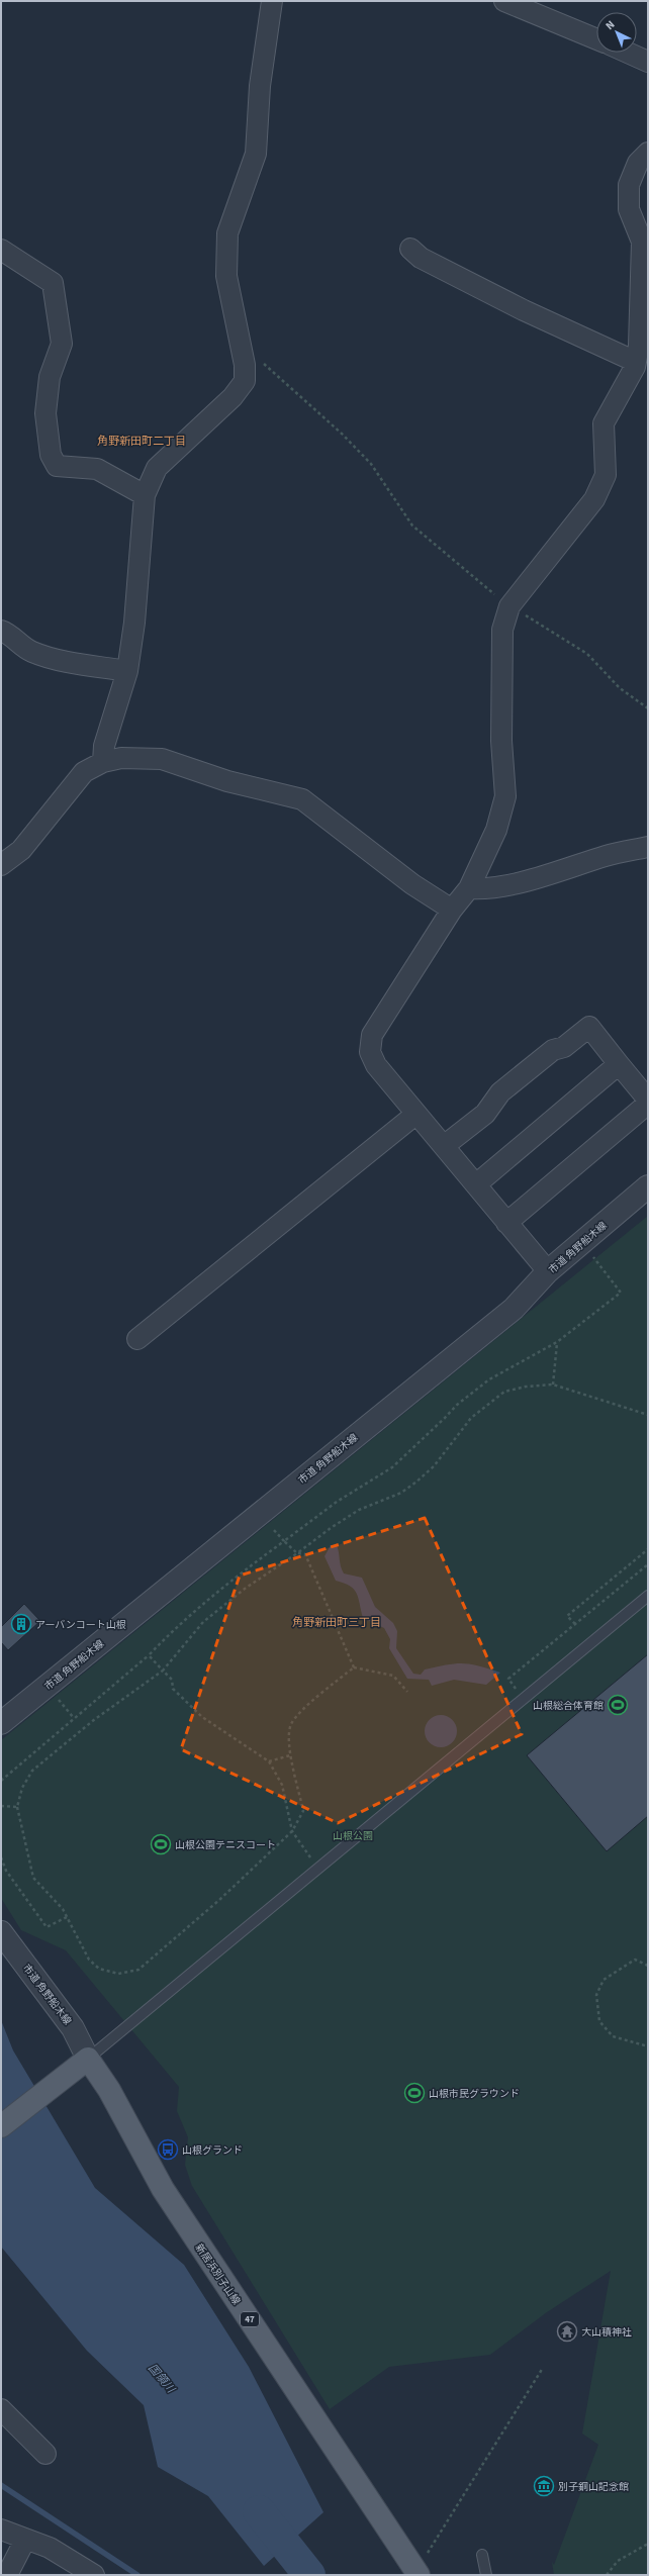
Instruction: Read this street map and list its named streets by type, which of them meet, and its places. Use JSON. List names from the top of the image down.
{
  "streets": {
    "main road": ["新居浜別子山線", "47"],
    "street": ["市道 角野船木線"]
  },
  "crossings": [
    ["市道 角野船木線", "新居浜別子山線"]
  ],
  "districts": ["角野新田町二丁目", "角野新田町三丁目"],
  "water": ["国領川"],
  "parks": ["山根公園"],
  "places": {
    "building": ["アーバンコート山根"],
    "sports": ["山根総合体育館", "山根公園テニスコート", "山根市民グラウンド"],
    "bus stop": ["山根グランド"],
    "temple": ["大山積神社"],
    "museum": ["別子銅山記念館"]
  },
  "north": "top left"
}
